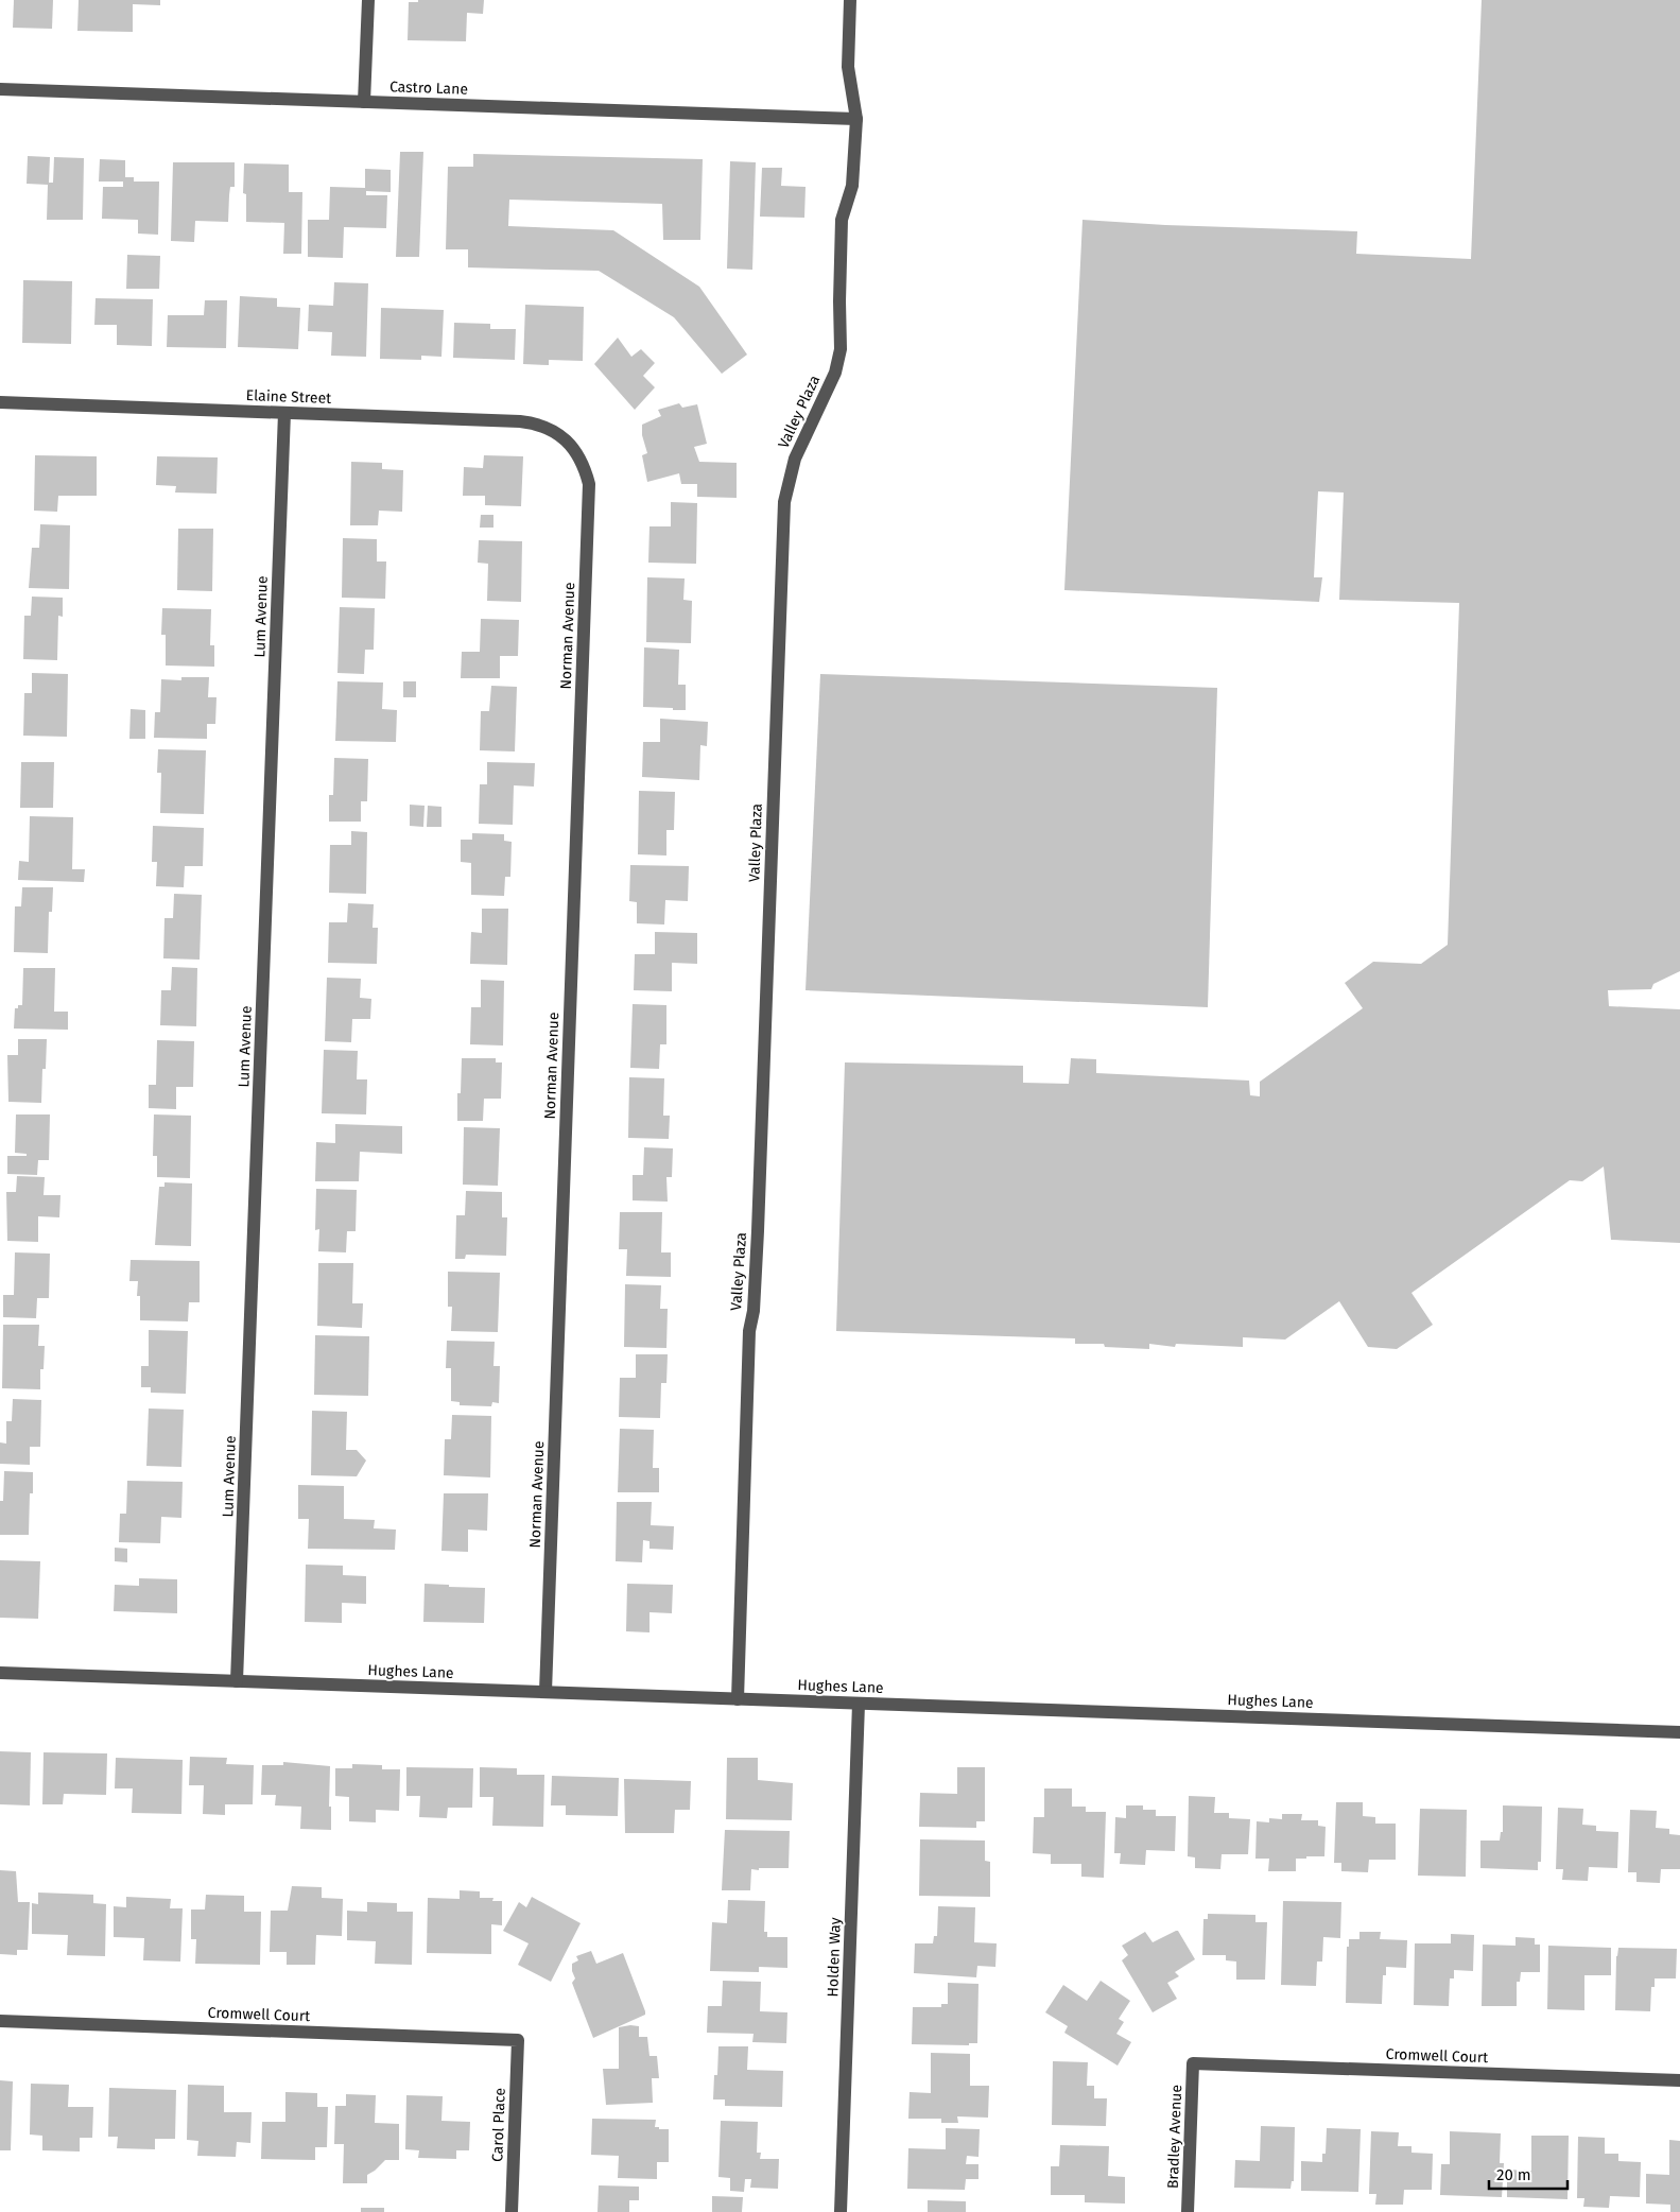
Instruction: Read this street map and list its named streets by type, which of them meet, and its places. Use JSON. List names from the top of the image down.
{
  "streets": {
    "street": [
      "Castro Lane",
      "Elaine Street",
      "Valley Plaza",
      "Lum Avenue",
      "Norman Avenue",
      "Hughes Lane",
      "Holden Way",
      "Cromwell Court",
      "Carol Place",
      "Bradley Avenue"
    ]
  },
  "crossings": [
    ["Castro Lane", "Valley Plaza"],
    ["Elaine Street", "Lum Avenue"],
    ["Elaine Street", "Norman Avenue"],
    ["Valley Plaza", "Hughes Lane"],
    ["Lum Avenue", "Hughes Lane"],
    ["Norman Avenue", "Hughes Lane"],
    ["Hughes Lane", "Holden Way"],
    ["Cromwell Court", "Carol Place"],
    ["Cromwell Court", "Bradley Avenue"]
  ],
  "scale_bar": "20 m"
}
